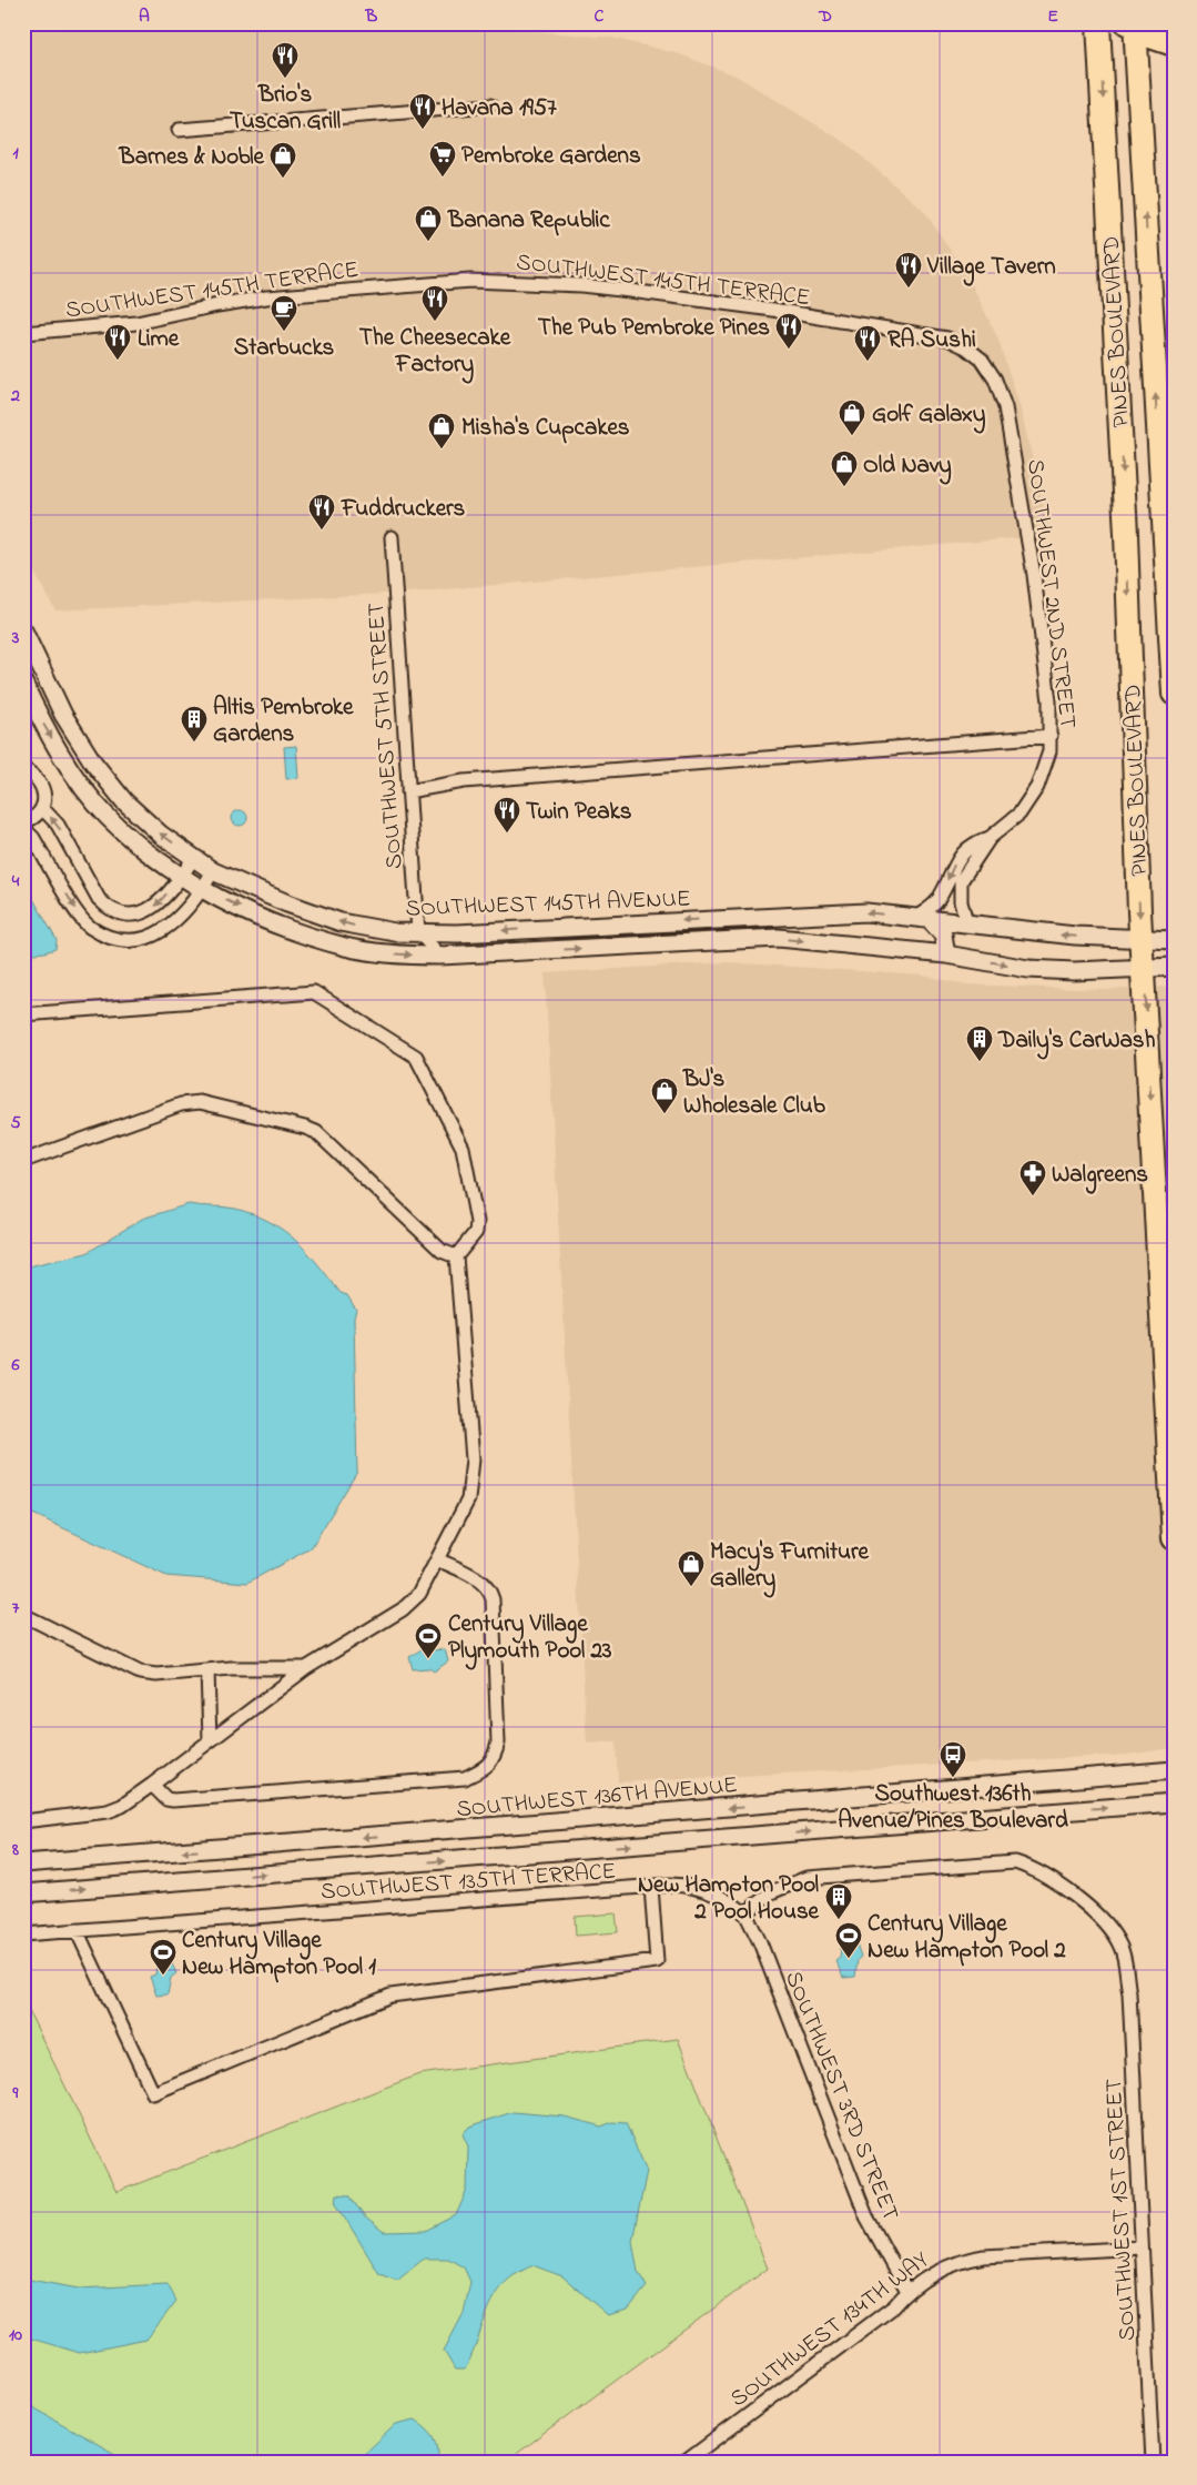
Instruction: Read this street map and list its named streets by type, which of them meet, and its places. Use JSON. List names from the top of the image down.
{
  "streets": {
    "highway": ["PINES BOULEVARD"],
    "street": [
      "SOUTHWEST 145TH TERRACE",
      "SOUTHWEST 2ND STREET",
      "SOUTHWEST 5TH STREET",
      "SOUTHWEST 145TH AVENUE",
      "SOUTHWEST 136TH AVENUE",
      "SOUTHWEST 135TH TERRACE",
      "SOUTHWEST 3RD STREET",
      "SOUTHWEST 1ST STREET",
      "SOUTHWEST 134TH WAY"
    ]
  },
  "crossings": [
    ["SOUTHWEST 145TH TERRACE", "SOUTHWEST 2ND STREET"],
    ["PINES BOULEVARD", "SOUTHWEST 145TH AVENUE"],
    ["SOUTHWEST 2ND STREET", "SOUTHWEST 145TH AVENUE"],
    ["SOUTHWEST 5TH STREET", "SOUTHWEST 145TH AVENUE"],
    ["SOUTHWEST 135TH TERRACE", "SOUTHWEST 3RD STREET"],
    ["SOUTHWEST 135TH TERRACE", "SOUTHWEST 1ST STREET"],
    ["SOUTHWEST 3RD STREET", "SOUTHWEST 1ST STREET"],
    ["SOUTHWEST 3RD STREET", "SOUTHWEST 134TH WAY"],
    ["SOUTHWEST 1ST STREET", "SOUTHWEST 134TH WAY"]
  ],
  "places": {
    "restaurant": [
      "Brio's Tuscan Grill",
      "Havana 1957",
      "Village Tavern",
      "The Cheesecake Factory",
      "The Pub Pembroke Pines",
      "Lime",
      "RA Sushi",
      "Fuddruckers",
      "Twin Peaks"
    ],
    "supermarket": ["Pembroke Gardens"],
    "shop": [
      "Barnes & Noble",
      "Banana Republic",
      "Golf Galaxy",
      "Misha's Cupcakes",
      "Old Navy",
      "BJ's Wholesale Club",
      "Macy's Furniture Gallery"
    ],
    "cafe": ["Starbucks"],
    "building": ["Altis Pembroke Gardens", "Daily's CarWash", "New Hampton Pool 2 Pool House"],
    "pharmacy": ["Walgreens"],
    "sports": ["Century Village Plymouth Pool 23", "Century Village New Hampton Pool 2", "Century Village New Hampton Pool 1"],
    "bus stop": ["Southwest 136th Avenue/Pines Boulevard"]
  },
  "grid": {
    "columns": [
      "A",
      "B",
      "C",
      "D",
      "E"
    ],
    "rows": [
      "1",
      "2",
      "3",
      "4",
      "5",
      "6",
      "7",
      "8",
      "9",
      "10"
    ]
  }
}
